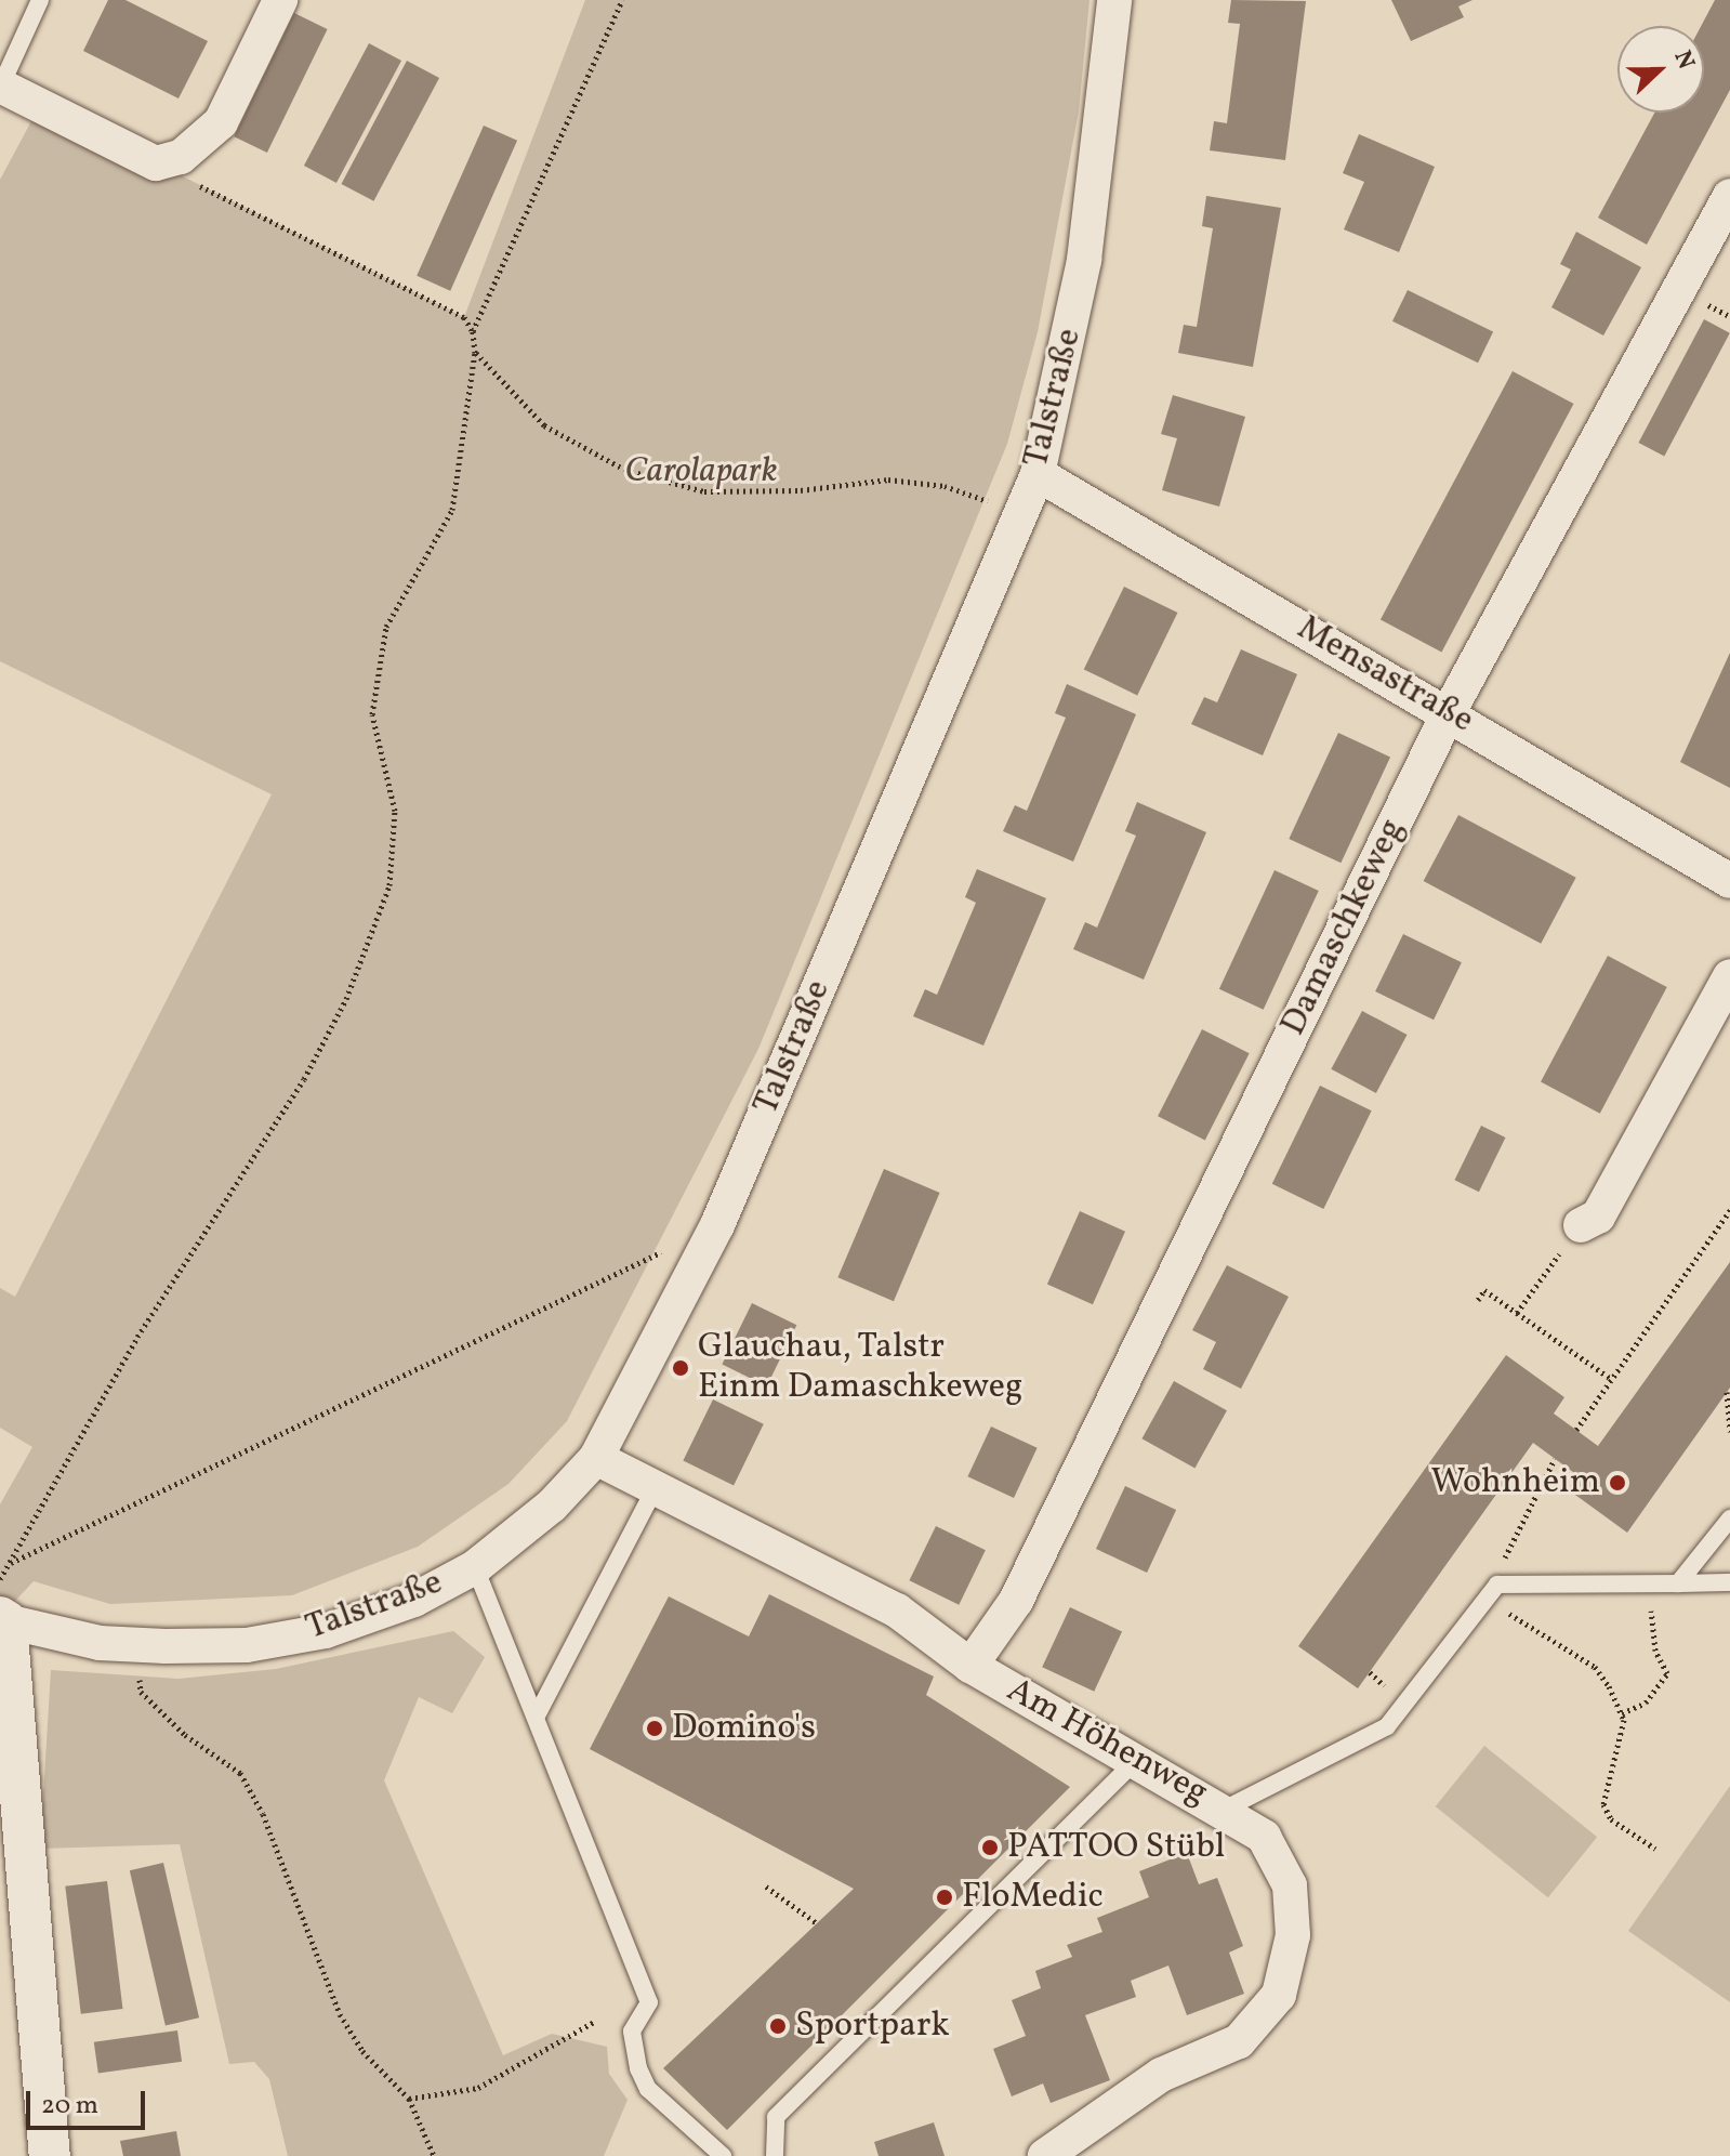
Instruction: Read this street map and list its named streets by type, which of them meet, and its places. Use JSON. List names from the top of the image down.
{
  "streets": {
    "street": [
      "Talstraße",
      "Mensastraße",
      "Damaschkeweg",
      "Am Höhenweg"
    ]
  },
  "crossings": [
    ["Talstraße", "Mensastraße"],
    ["Talstraße", "Am Höhenweg"],
    ["Mensastraße", "Damaschkeweg"],
    ["Damaschkeweg", "Am Höhenweg"]
  ],
  "parks": ["Carolapark"],
  "places": [
    "Glauchau, Talstr Einm Damaschkeweg",
    "Wohnheim",
    "Domino's",
    "PATTOO Stübl",
    "FloMedic",
    "Sportpark"
  ],
  "scale_bar": "20 m",
  "north": "right"
}
